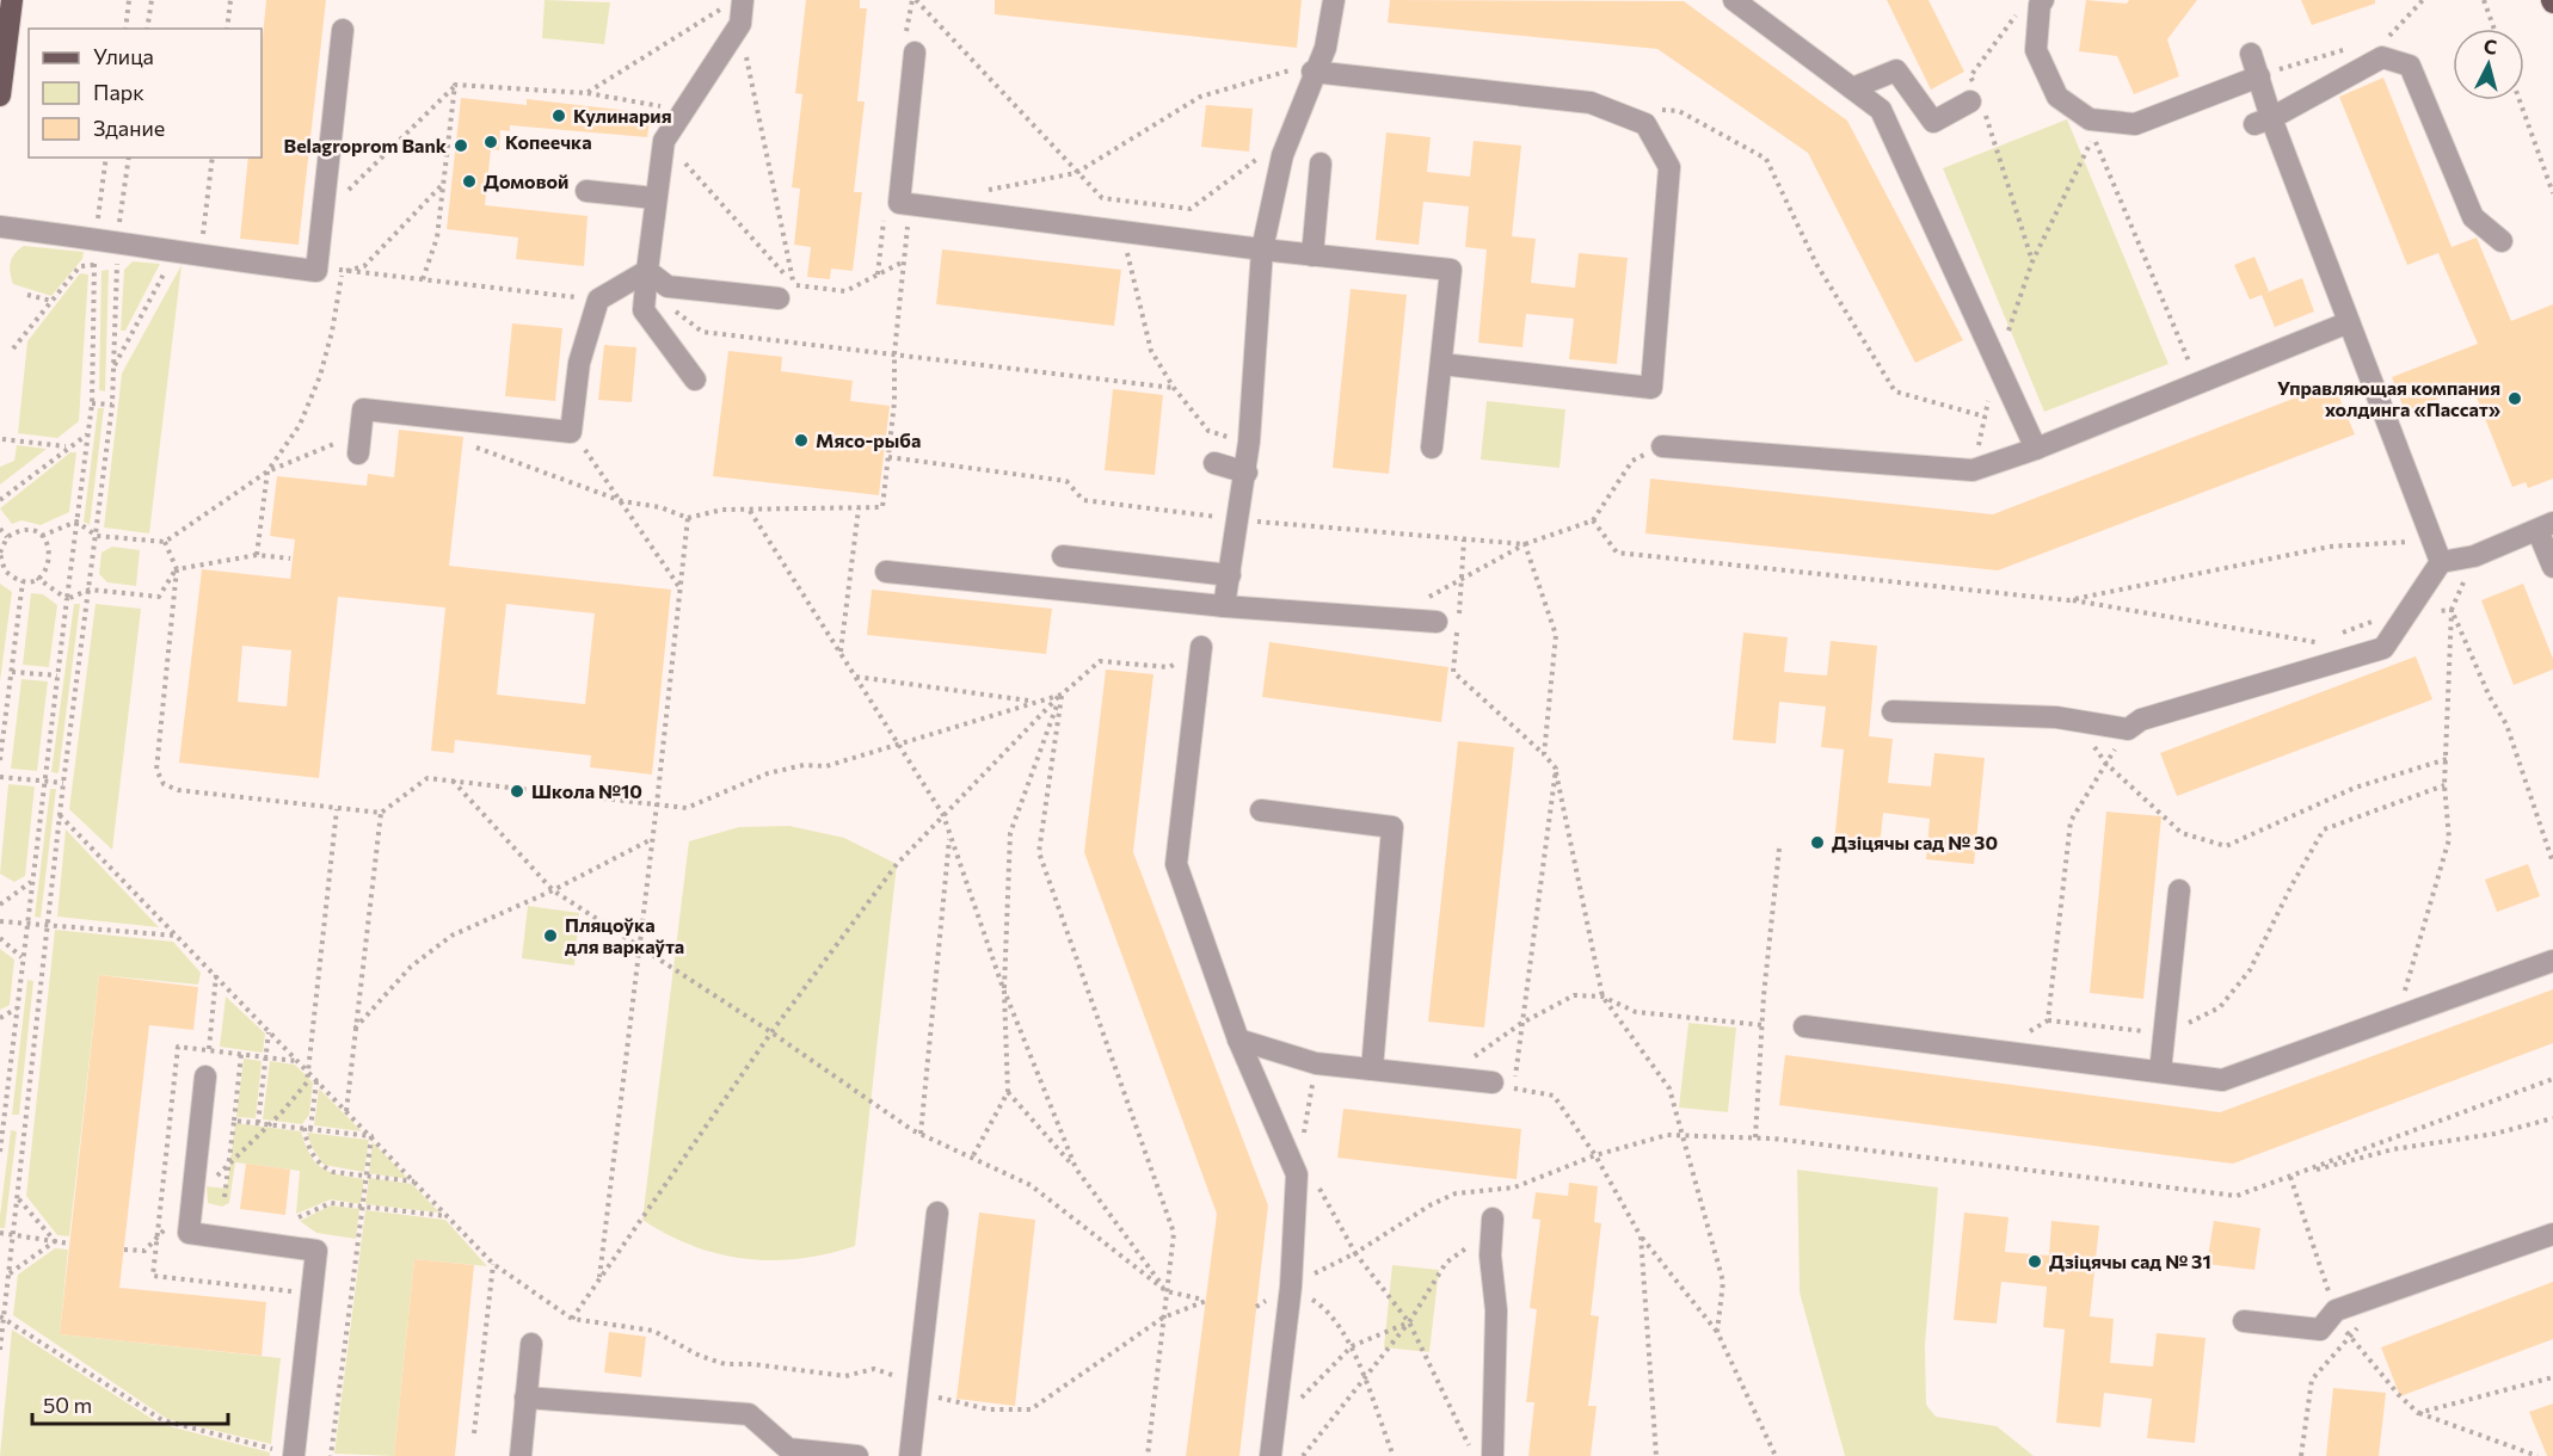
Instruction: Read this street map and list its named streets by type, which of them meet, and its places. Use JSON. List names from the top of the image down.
{
  "places": [
    "Кулинария",
    "Копеечка",
    "Belagroprom Bank",
    "Домовой",
    "Управляющая компания холдинга «Пассат»",
    "Мясо-рыба",
    "Школа №10",
    "Дзіцячы сад № 30",
    "Пляцоўка для варкаўта",
    "Дзіцячы сад № 31"
  ],
  "legend": ["Улица", "Парк", "Здание"],
  "scale_bar": "50 m",
  "north": "top"
}
